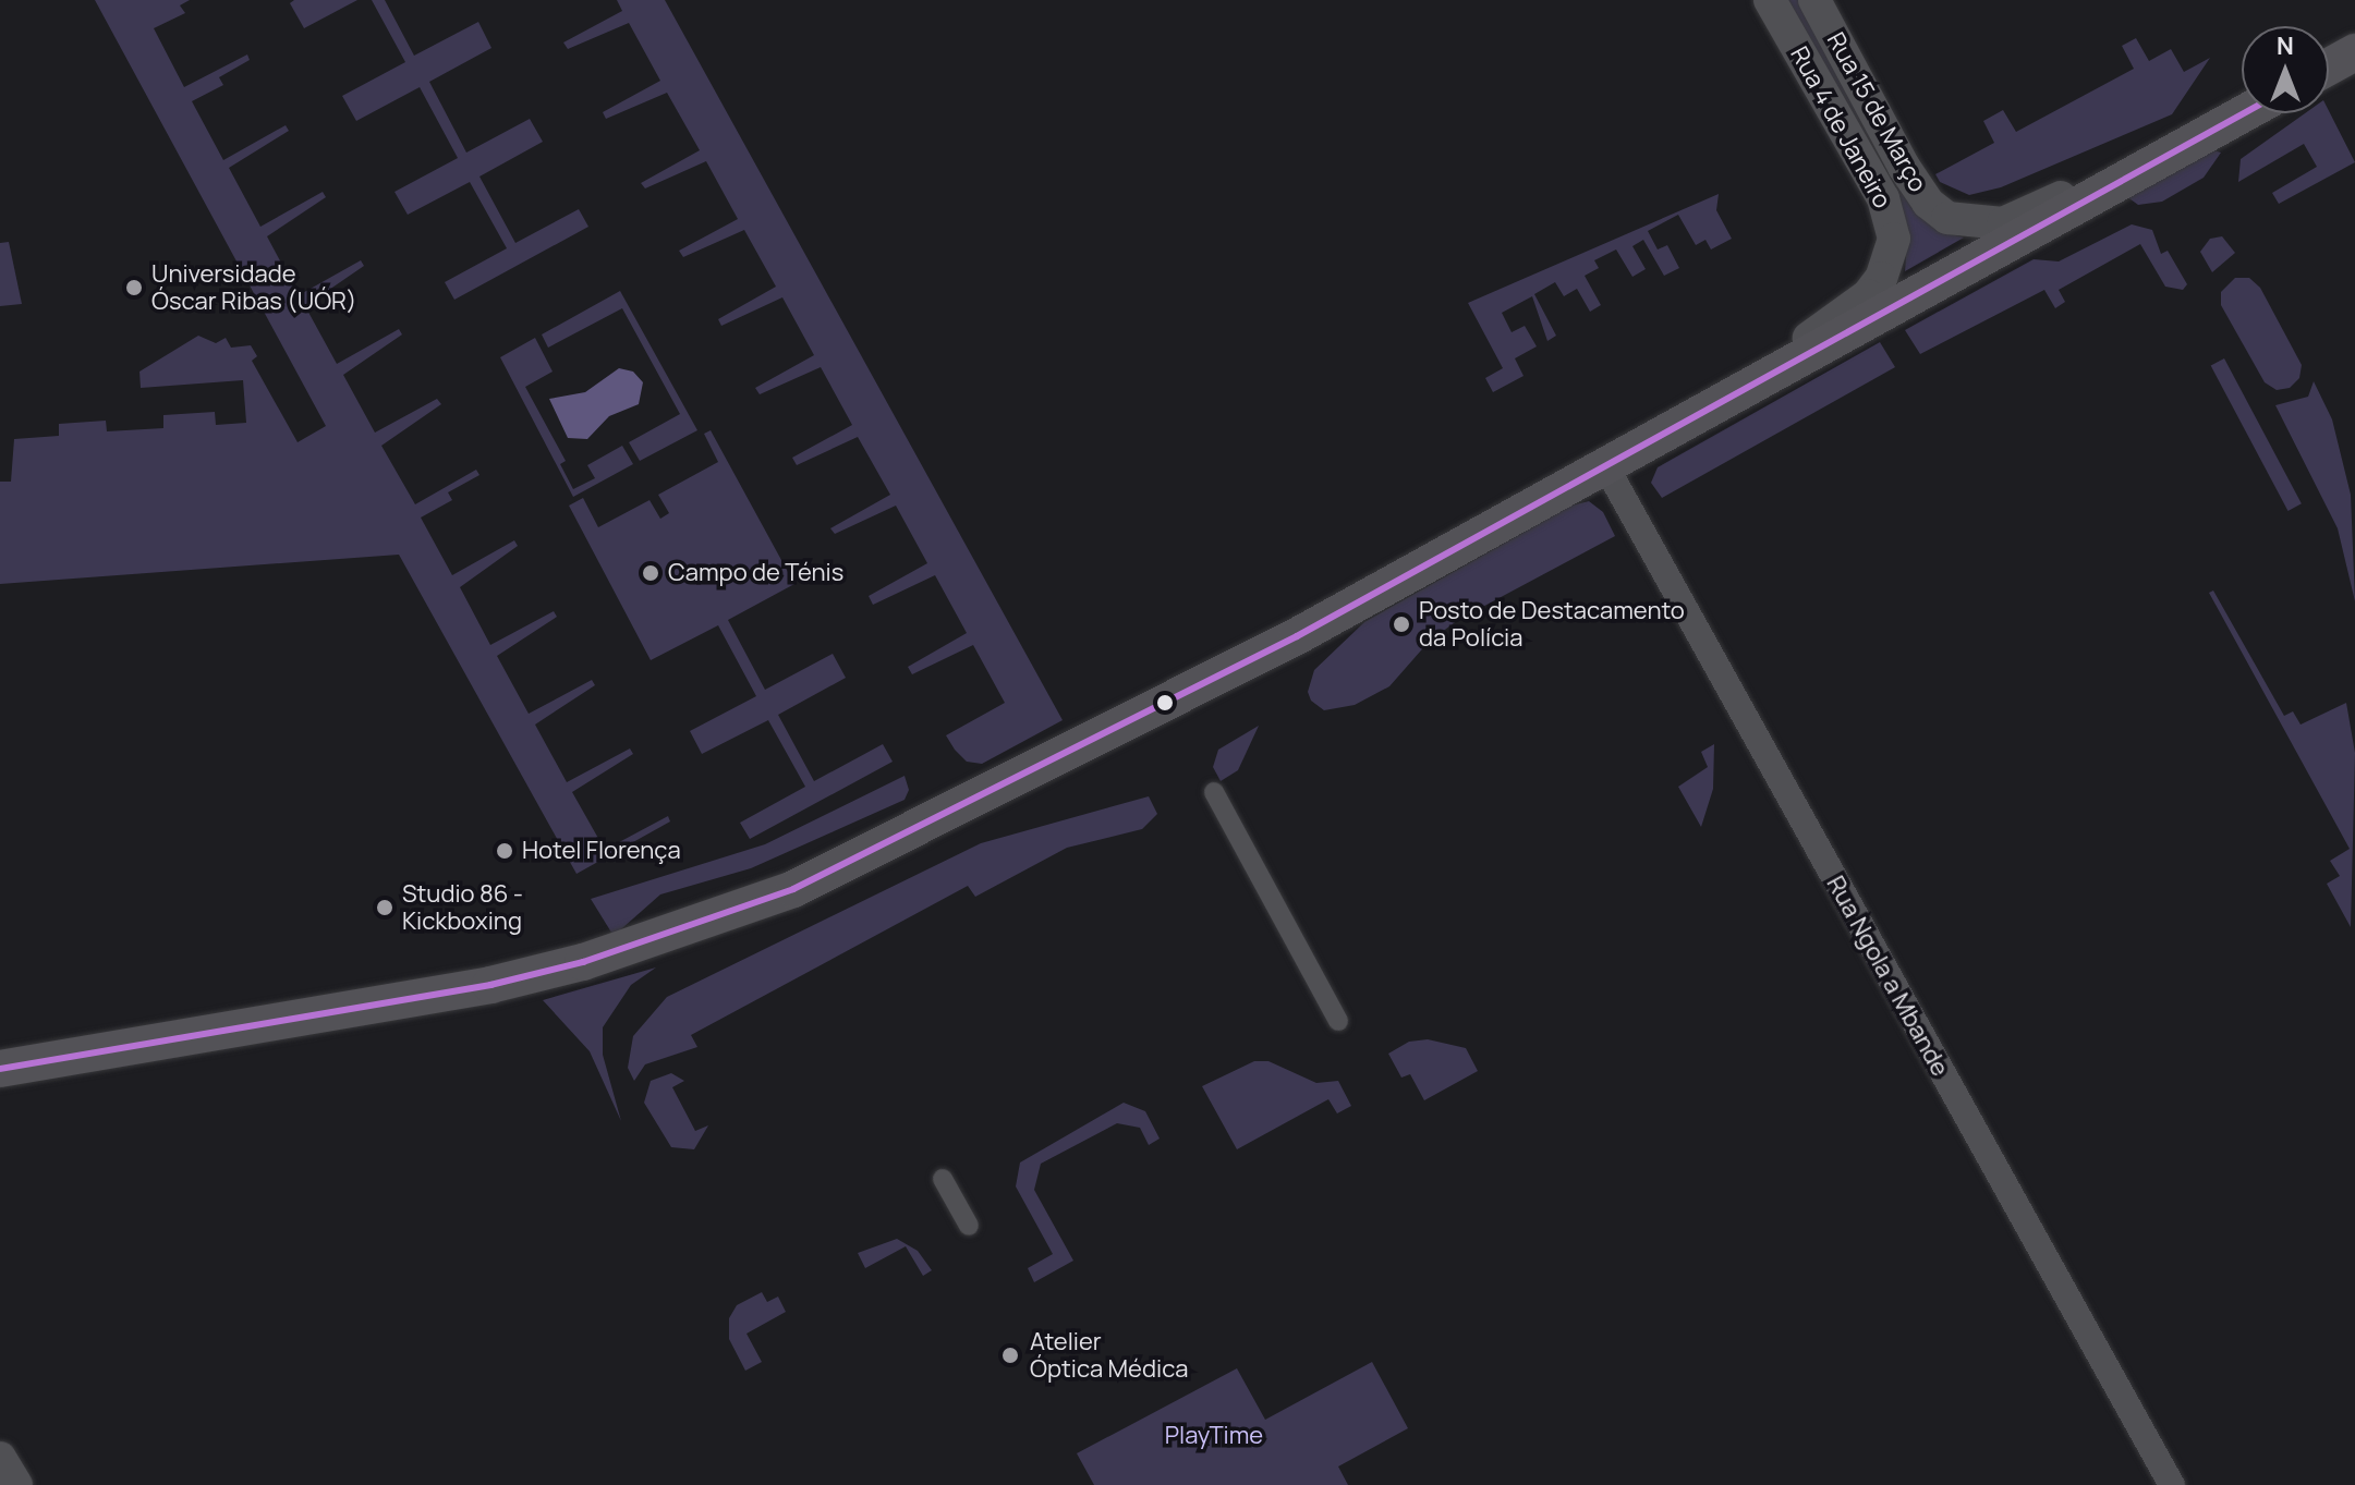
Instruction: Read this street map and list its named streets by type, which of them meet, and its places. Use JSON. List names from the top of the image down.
{
  "streets": {
    "street": ["Rua 15 de Março", "Rua 4 de Janeiro", "Rua Ngola a Mbande"]
  },
  "parks": ["PlayTime"],
  "places": [
    "Universidade Óscar Ribas (UÓR)",
    "Campo de Ténis",
    "Posto de Destacamento da Polícia",
    "Hotel Florença",
    "Studio 86 - Kickboxing",
    "Atelier Óptica Médica"
  ],
  "north": "top"
}
